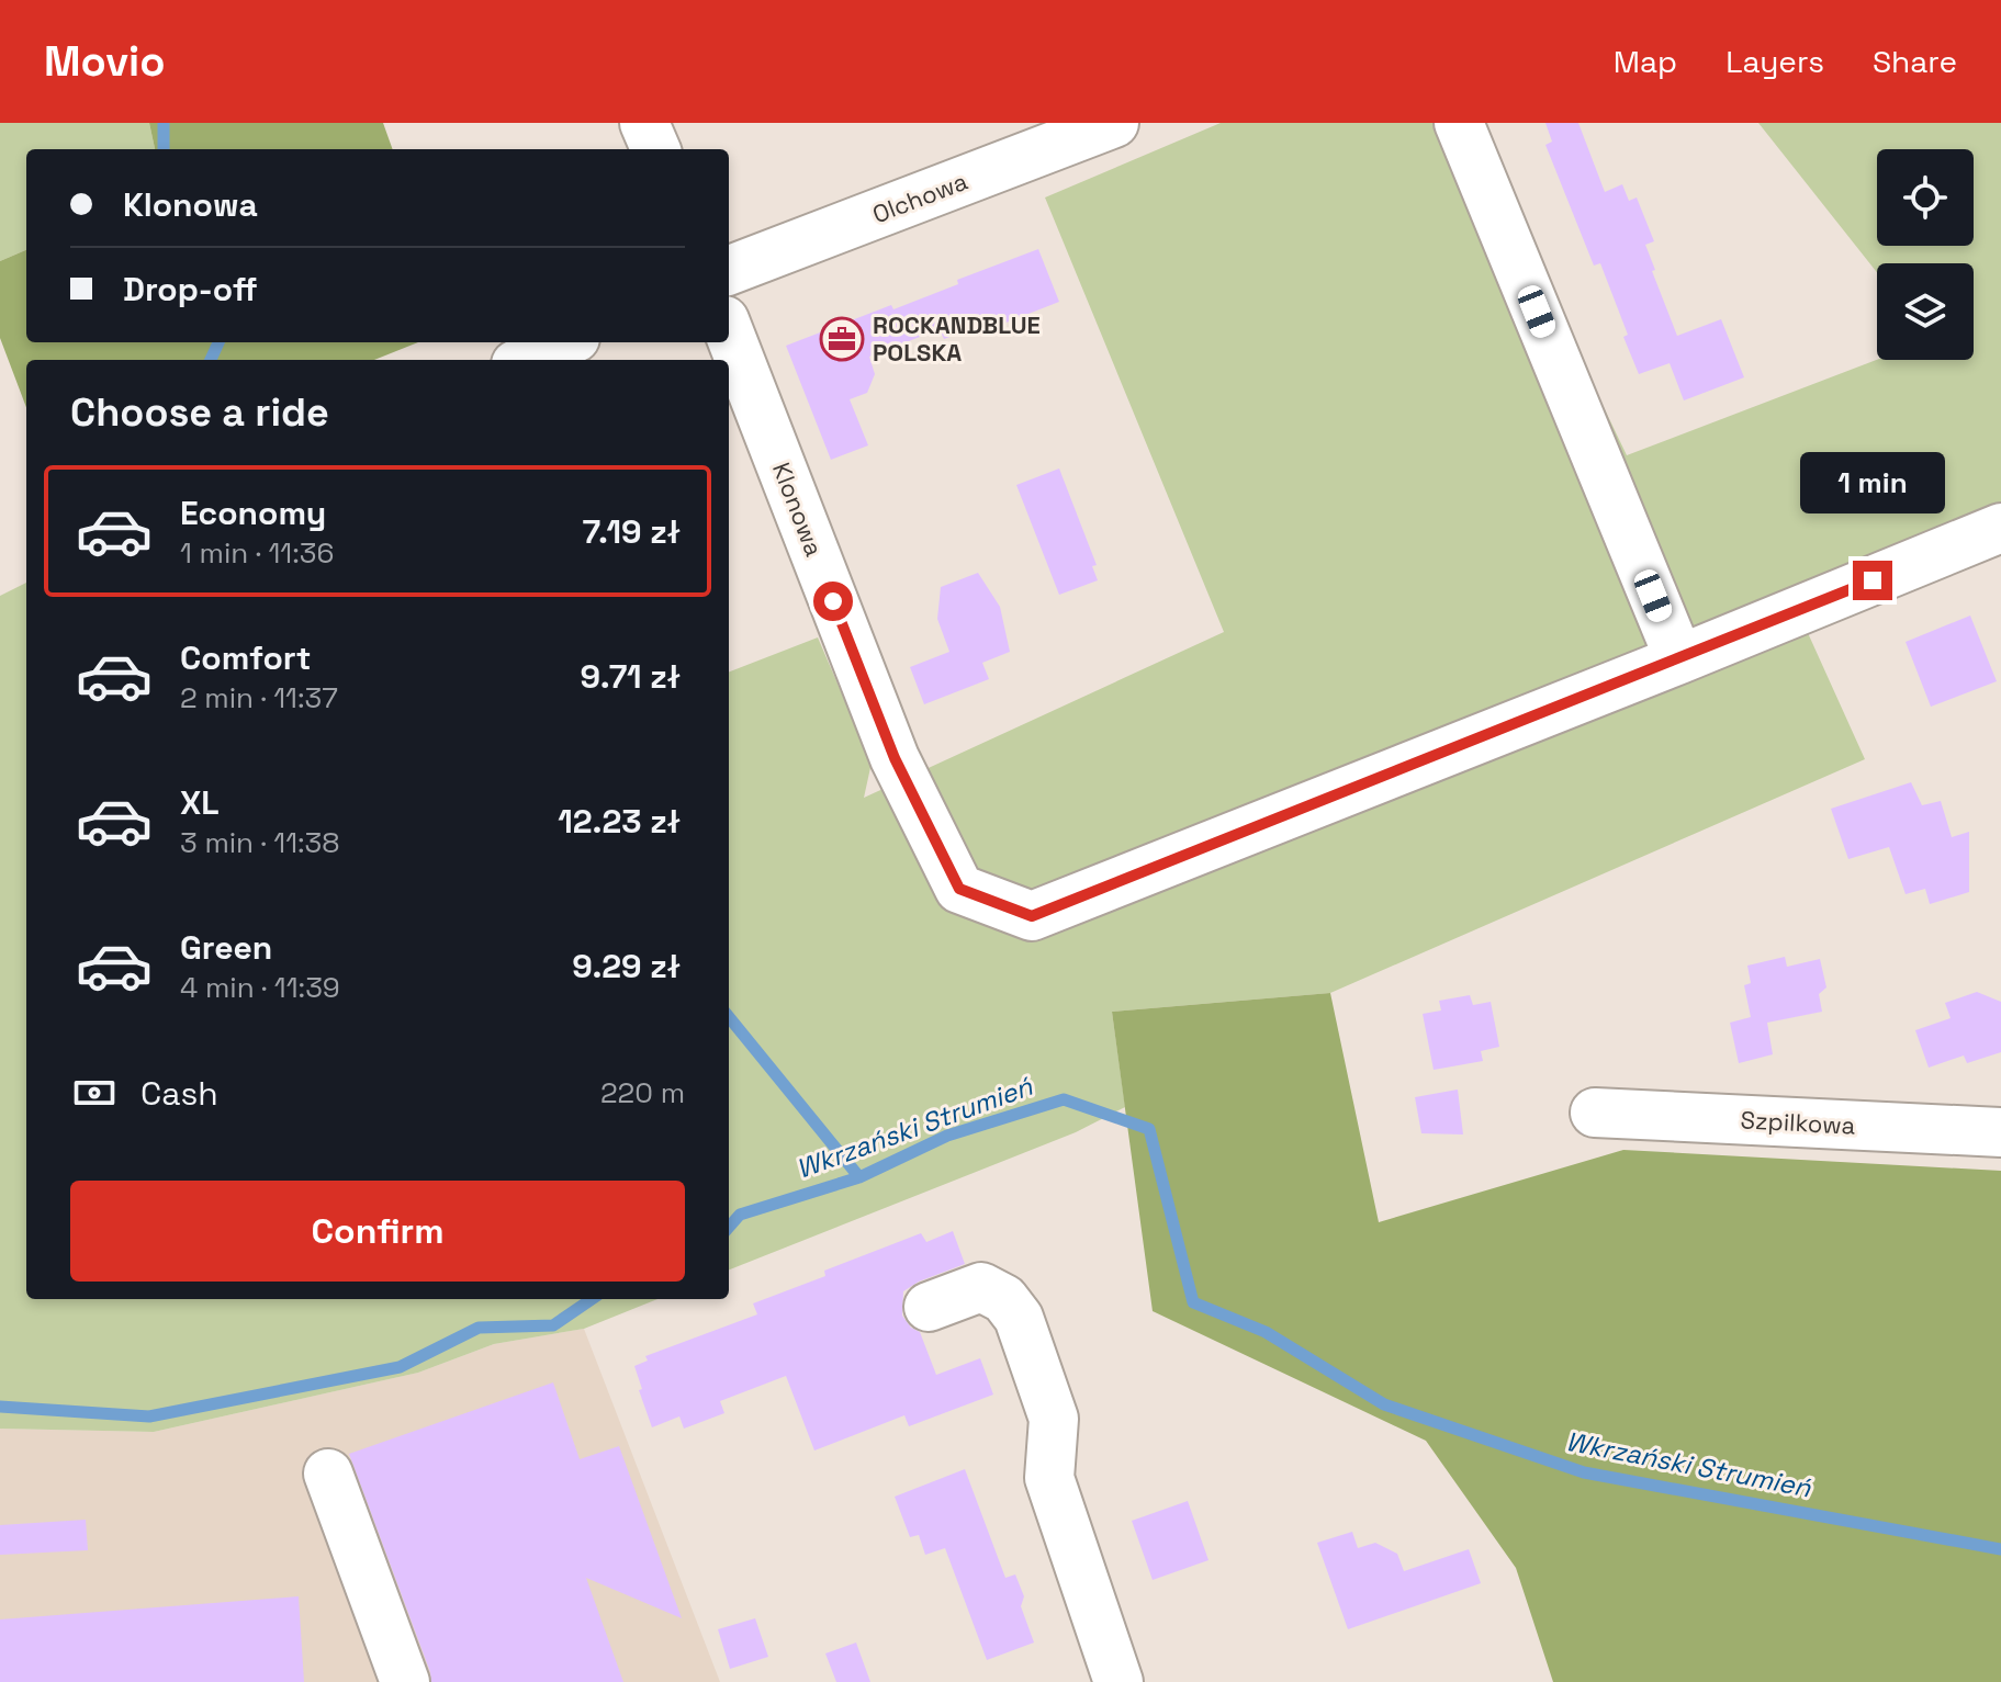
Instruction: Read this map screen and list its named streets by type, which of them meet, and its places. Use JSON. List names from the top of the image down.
{
  "streets": {
    "street": ["Olchowa", "Klonowa", "Szpilkowa"]
  },
  "water": ["Wkrzański Strumień"],
  "places": {
    "office": ["ROCKANDBLUE POLSKA"]
  },
  "page": {
    "header": "Movio",
    "nav": ["Map", "Layers", "Share"],
    "banner": ["Klonowa", "Drop-off"],
    "heading": "Choose a ride",
    "bubble": "1 min",
    "list": [
      {
        "name": "Economy",
        "note": "1 min · 11:36",
        "value": "7.19 zł"
      },
      {
        "name": "Comfort",
        "note": "2 min · 11:37",
        "value": "9.71 zł"
      },
      {
        "name": "XL",
        "note": "3 min · 11:38",
        "value": "12.23 zł"
      },
      {
        "name": "Green",
        "note": "4 min · 11:39",
        "value": "9.29 zł"
      }
    ],
    "pay": ["Cash", "220 m"],
    "buttons": "Confirm"
  }
}
